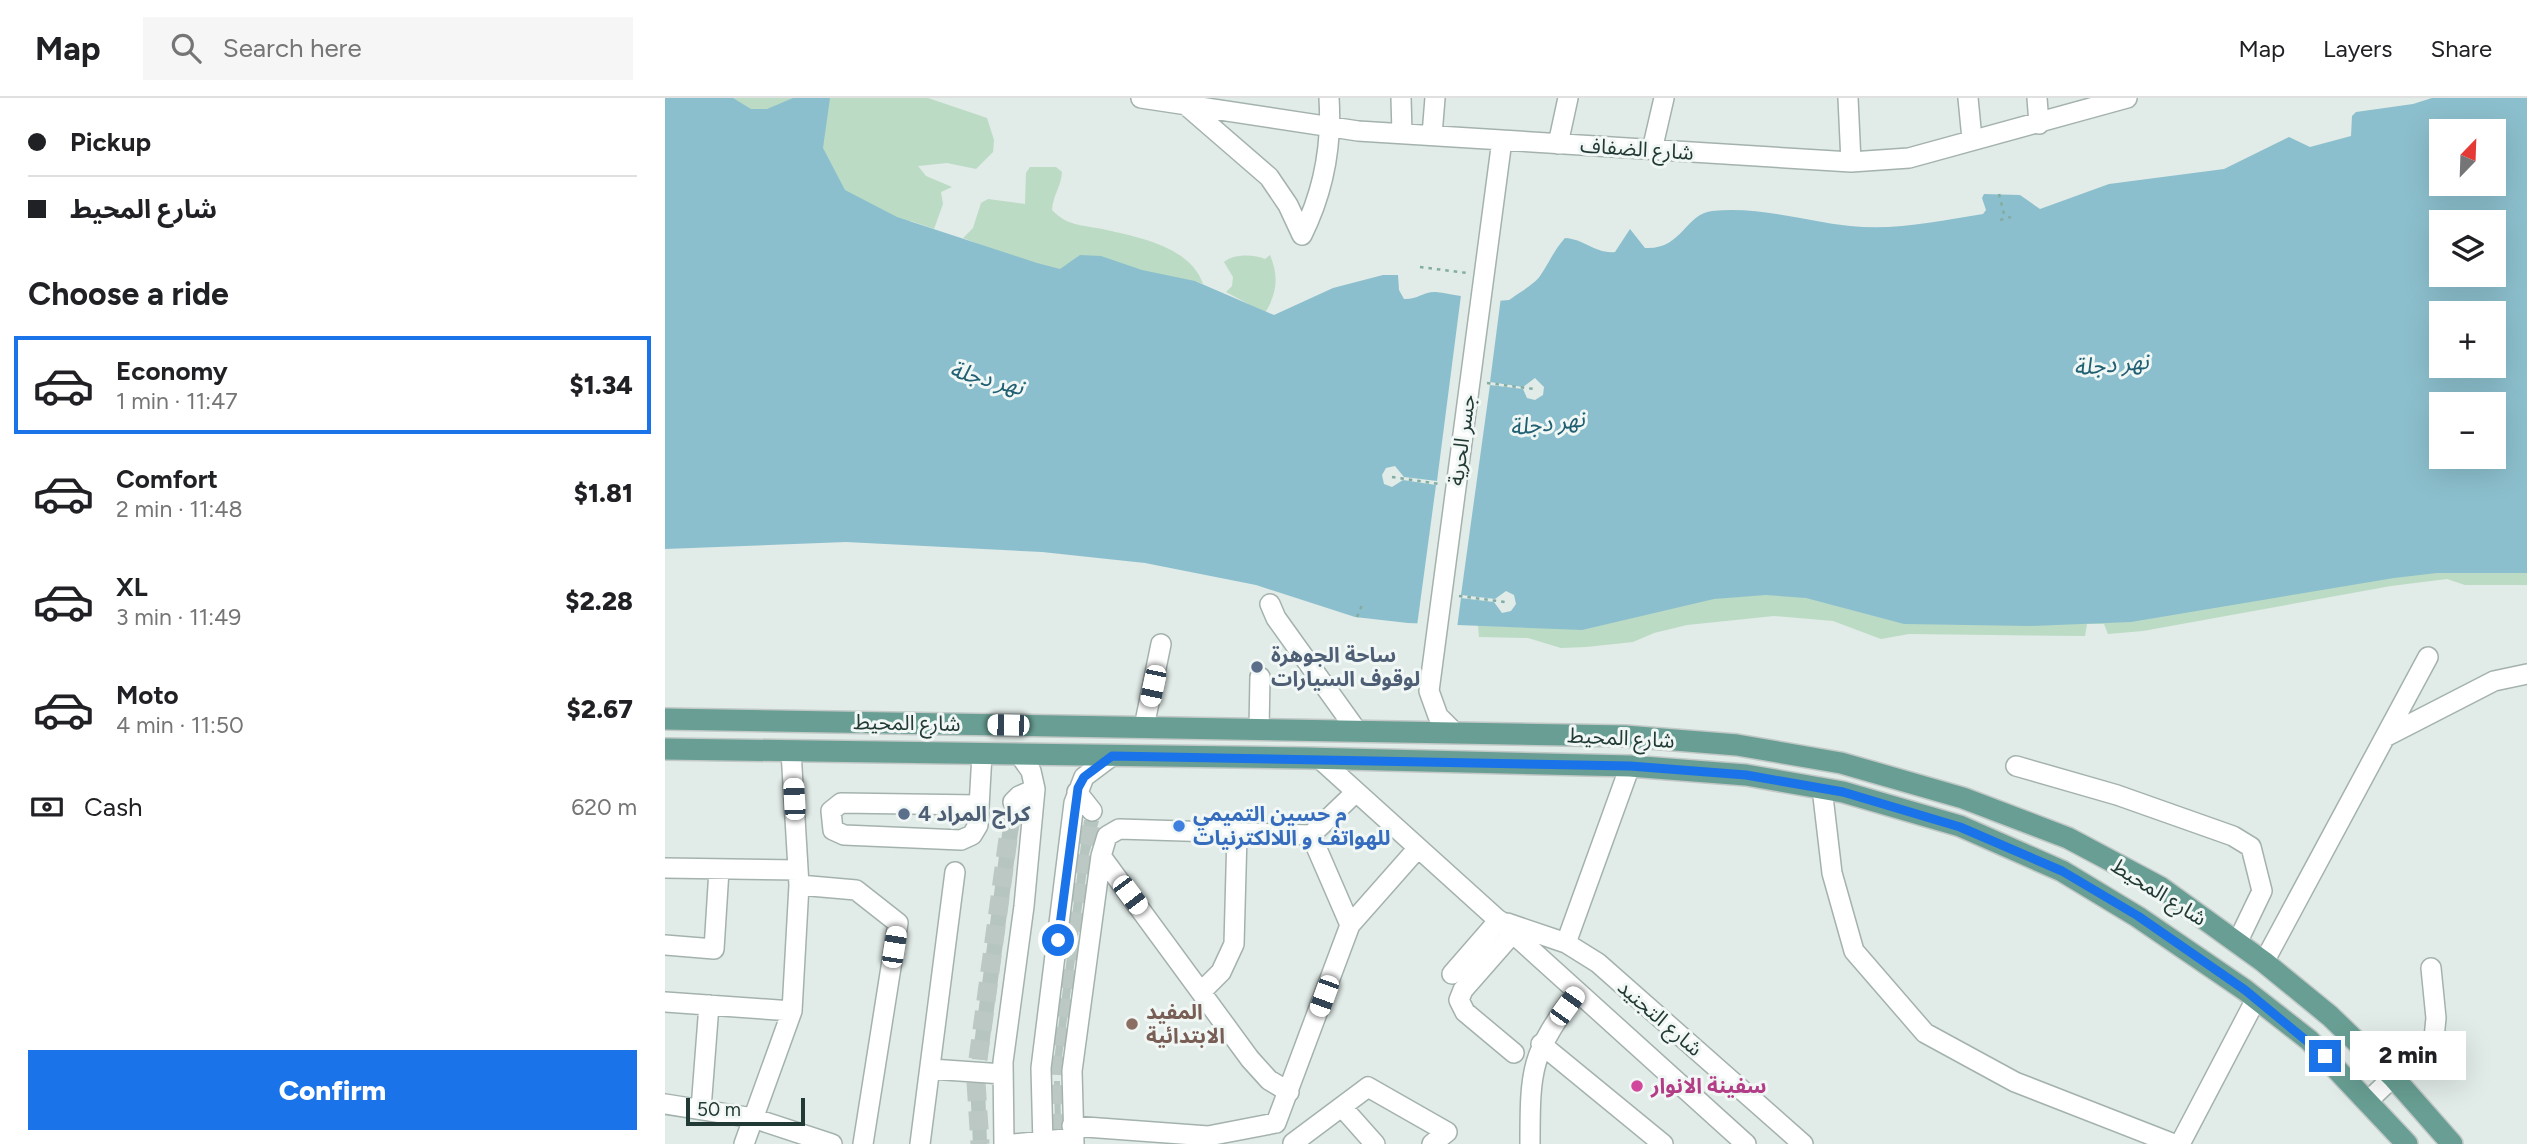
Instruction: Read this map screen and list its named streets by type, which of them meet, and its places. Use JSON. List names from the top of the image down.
{
  "streets": {
    "main road": ["شارع المحيط"],
    "street": ["شارع الضفاف", "جسر الحرية", "شارع التجنيد"]
  },
  "crossings": [
    ["شارع الضفاف", "جسر الحرية"],
    ["جسر الحرية", "شارع المحيط"],
    ["شارع المحيط", "شارع التجنيد"]
  ],
  "water": ["نهر دجلة"],
  "places": [
    "ساحة الجوهرة لوقوف السيارات",
    "كراج المراد 4",
    "م حسين التميمي للهواتف و اللالكترنيات",
    "المفيد الابتدائية",
    "سفينة الانوار"
  ],
  "scale_bar": "50 m",
  "north": "top right",
  "page": {
    "header": "Map",
    "search": "Search here",
    "nav": ["Map", "Layers", "Share"],
    "banner": ["Pickup", "شارع المحيط"],
    "map_buttons": ["+", "−"],
    "heading": "Choose a ride",
    "list": [
      {
        "name": "Economy",
        "note": "1 min · 11:47",
        "value": "$1.34"
      },
      {
        "name": "Comfort",
        "note": "2 min · 11:48",
        "value": "$1.81"
      },
      {
        "name": "XL",
        "note": "3 min · 11:49",
        "value": "$2.28"
      },
      {
        "name": "Moto",
        "note": "4 min · 11:50",
        "value": "$2.67"
      }
    ],
    "pay": ["Cash", "620 m"],
    "bubble": "2 min",
    "buttons": "Confirm",
    "scale": "50 m"
  }
}
